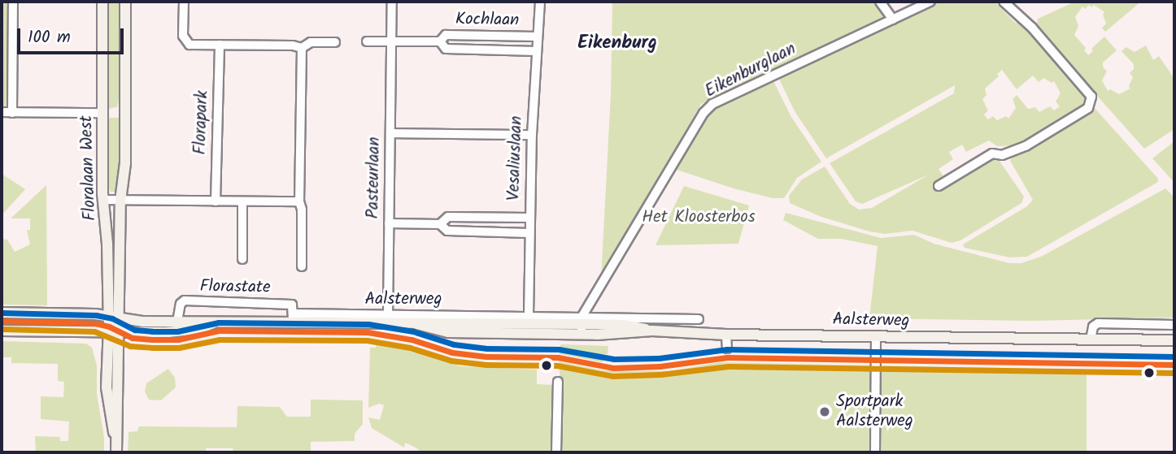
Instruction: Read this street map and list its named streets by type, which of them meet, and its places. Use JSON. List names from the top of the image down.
{
  "streets": {
    "main road": ["Floralaan West", "Aalsterweg"],
    "street": [
      "Kochlaan",
      "Eikenburglaan",
      "Florapark",
      "Vesaliuslaan",
      "Pasteurlaan",
      "Florastate"
    ]
  },
  "crossings": [
    ["Kochlaan", "Vesaliuslaan"],
    ["Kochlaan", "Pasteurlaan"],
    ["Eikenburglaan", "Aalsterweg"],
    ["Vesaliuslaan", "Aalsterweg"],
    ["Floralaan West", "Aalsterweg"],
    ["Pasteurlaan", "Aalsterweg"],
    ["Florastate", "Aalsterweg"]
  ],
  "districts": ["Eikenburg"],
  "parks": ["Het Kloosterbos"],
  "places": ["Sportpark Aalsterweg"],
  "scale_bar": "100 m"
}
